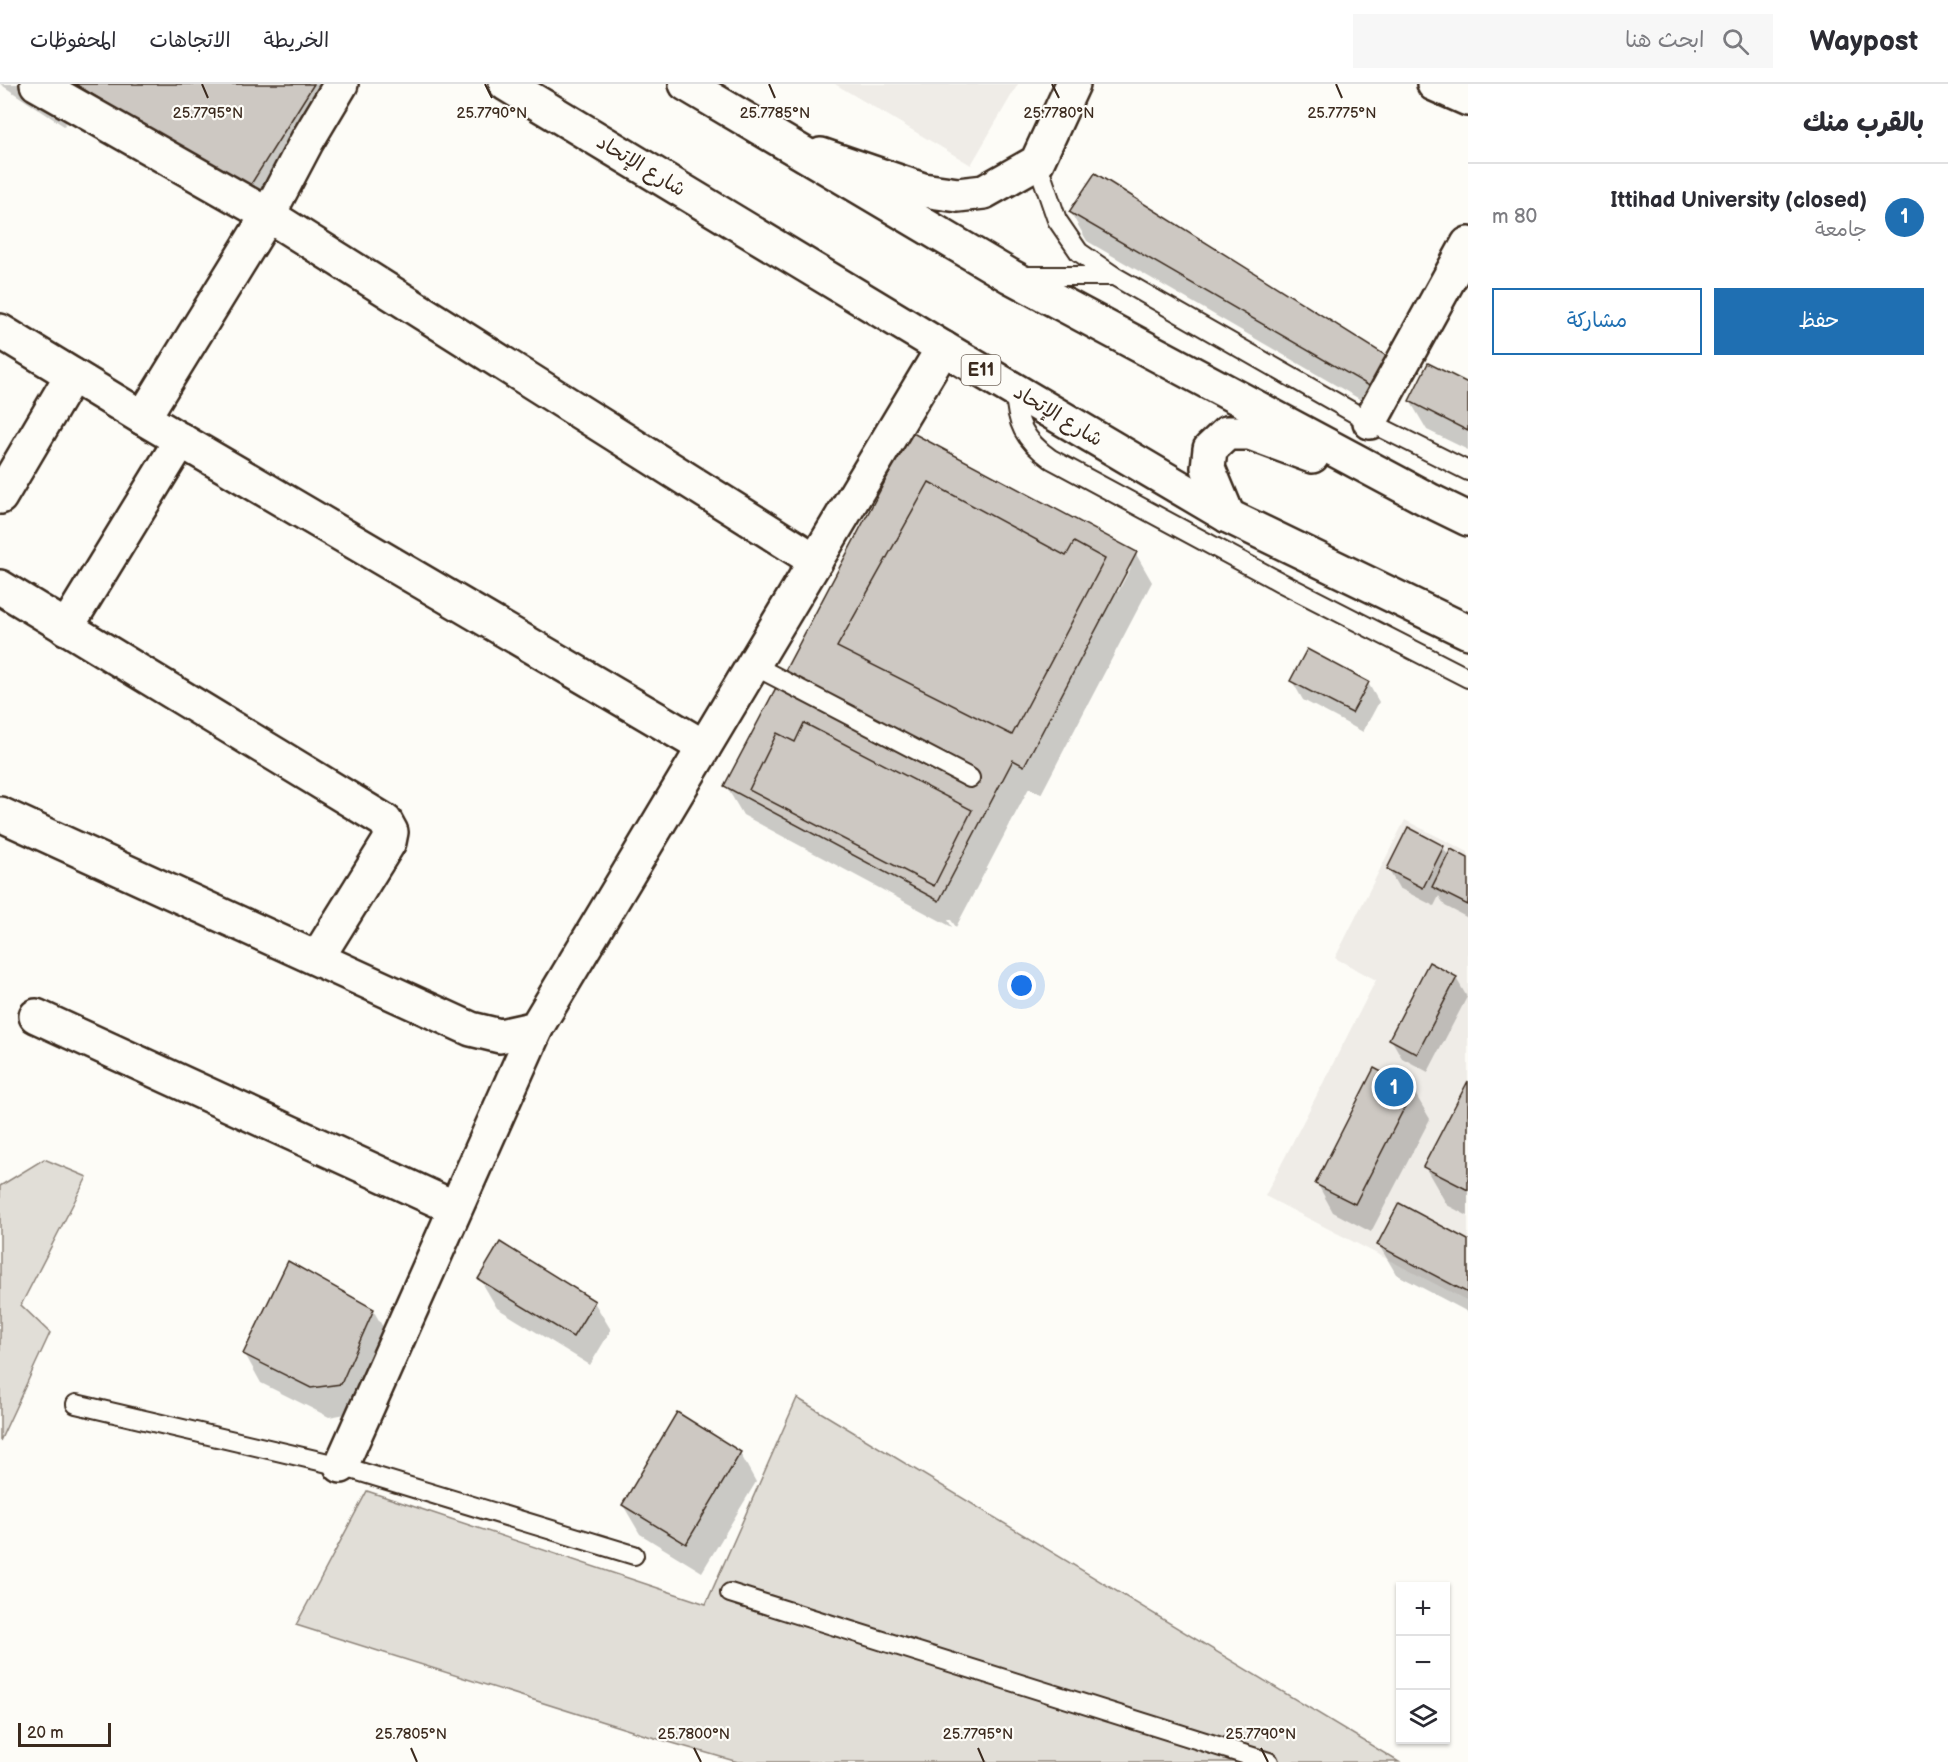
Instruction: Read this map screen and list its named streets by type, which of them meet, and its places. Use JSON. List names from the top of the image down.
{
  "streets": {
    "street": ["شارع الإتحاد", "E11"]
  },
  "scale_bar": "20 m",
  "page": {
    "header": "Waypost",
    "search": "ابحث هنا",
    "nav": ["الخريطة", "الاتجاهات", "المحفوظات"],
    "heading": "بالقرب منك",
    "list": [
      {
        "mark": "1",
        "name": "Ittihad University (closed)",
        "note": "جامعة",
        "value": "80 m"
      }
    ],
    "buttons": ["حفظ", "مشاركة"],
    "pins": "1",
    "map_buttons": ["+", "−"],
    "scale": "20 m"
  },
  "coordinates": [
    "25.7775°N",
    "25.7795°N",
    "25.7790°N",
    "25.7785°N",
    "25.7780°N",
    "25.7805°N",
    "25.7800°N"
  ]
}
